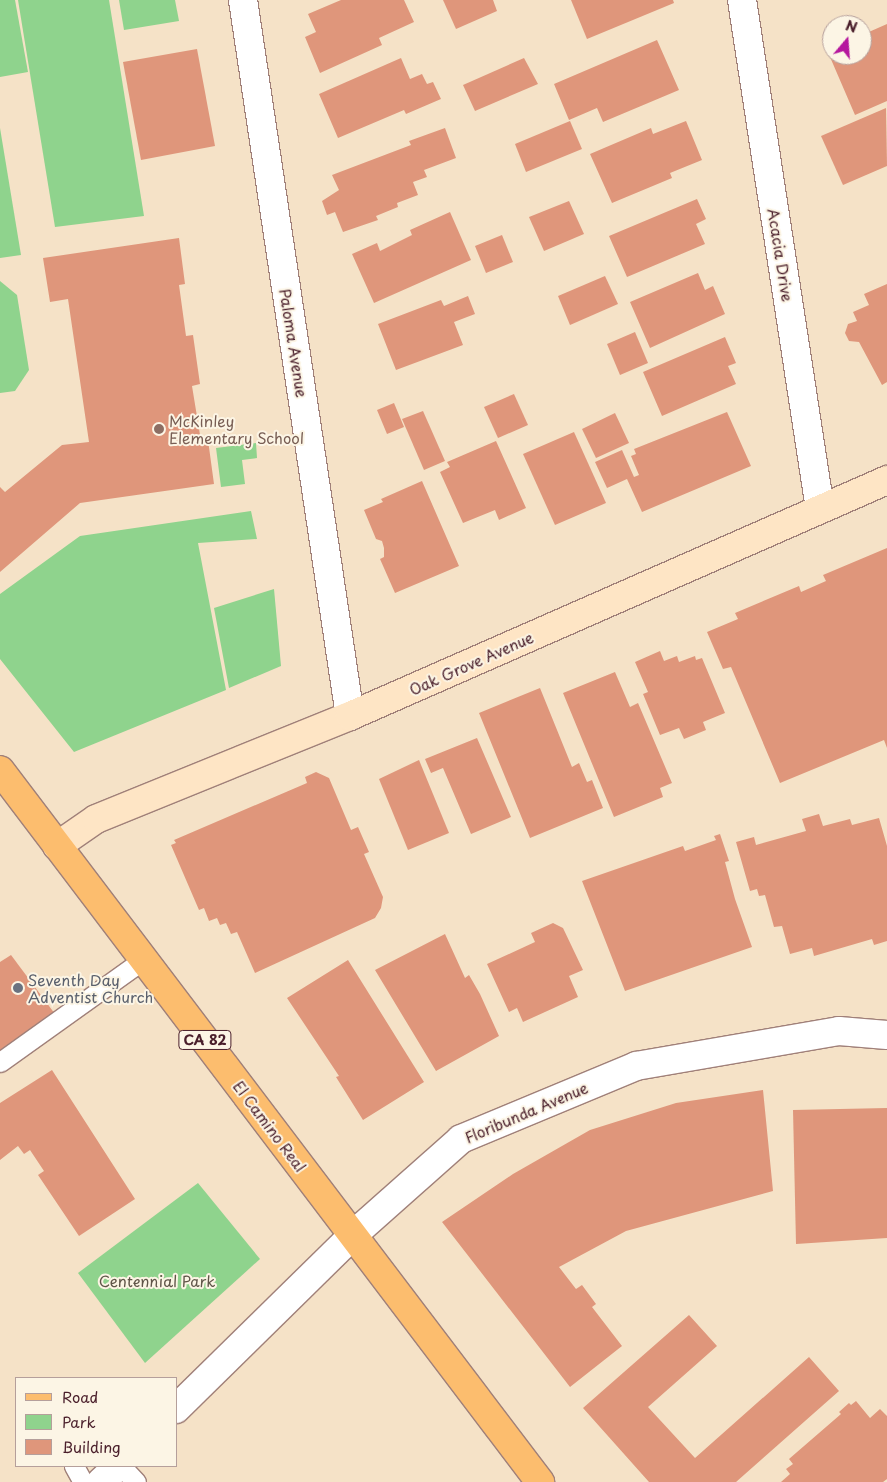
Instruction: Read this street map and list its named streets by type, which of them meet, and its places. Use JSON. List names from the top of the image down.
{
  "streets": {
    "main road": ["CA 82", "El Camino Real"],
    "street": [
      "Acacia Drive",
      "Paloma Avenue",
      "Oak Grove Avenue",
      "Floribunda Avenue"
    ]
  },
  "crossings": [
    ["Acacia Drive", "Oak Grove Avenue"],
    ["Paloma Avenue", "Oak Grove Avenue"],
    ["Oak Grove Avenue", "El Camino Real"],
    ["Floribunda Avenue", "El Camino Real"]
  ],
  "parks": ["Centennial Park"],
  "places": ["McKinley Elementary School", "Seventh Day Adventist Church"],
  "legend": ["Road", "Park", "Building"],
  "north": "top"
}
